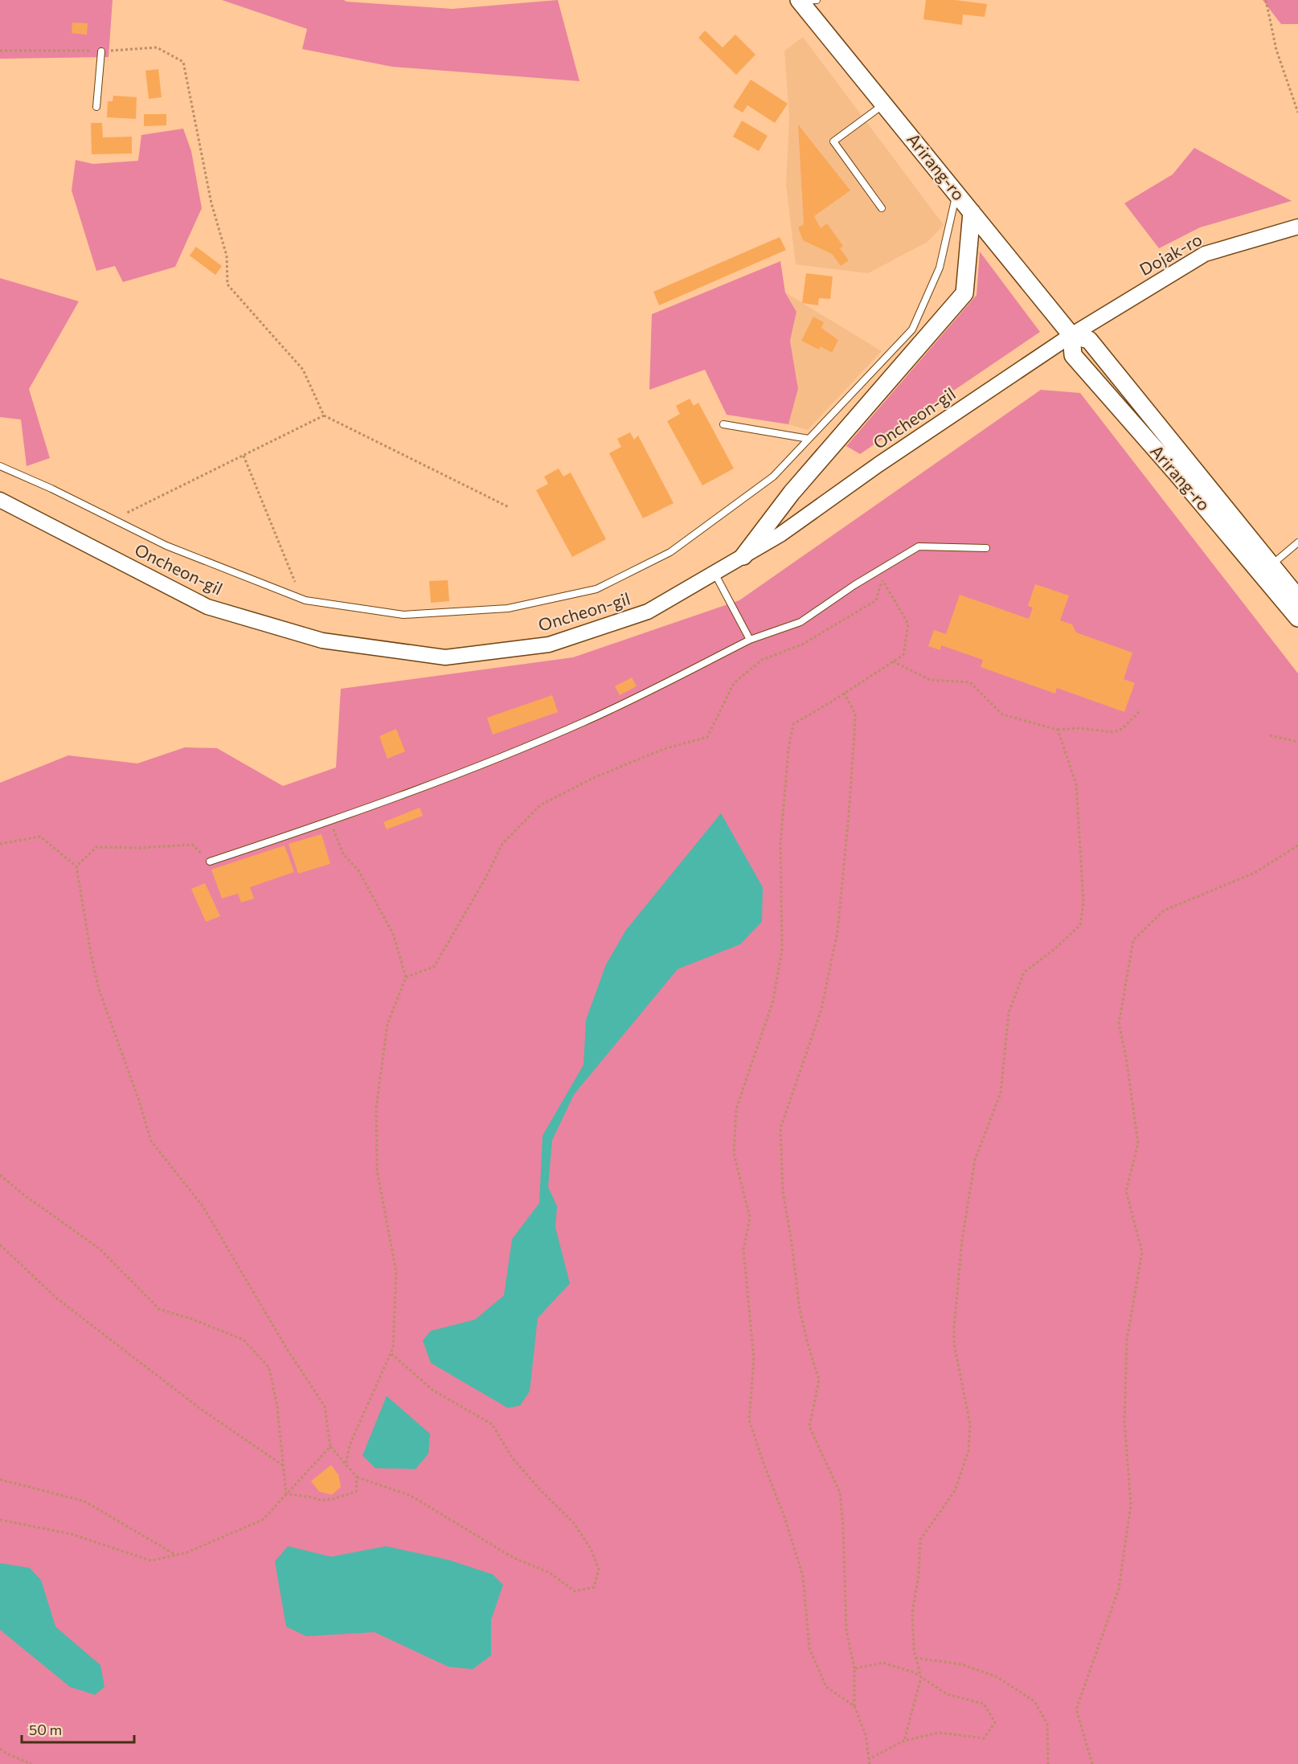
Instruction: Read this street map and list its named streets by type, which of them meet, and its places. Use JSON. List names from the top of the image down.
{
  "streets": {
    "main road": ["Arirang-ro"],
    "street": ["Dojak-ro", "Oncheon-gil"]
  },
  "crossings": [
    ["Arirang-ro", "Dojak-ro"],
    ["Arirang-ro", "Oncheon-gil"],
    ["Dojak-ro", "Oncheon-gil"]
  ],
  "scale_bar": "50 m"
}
